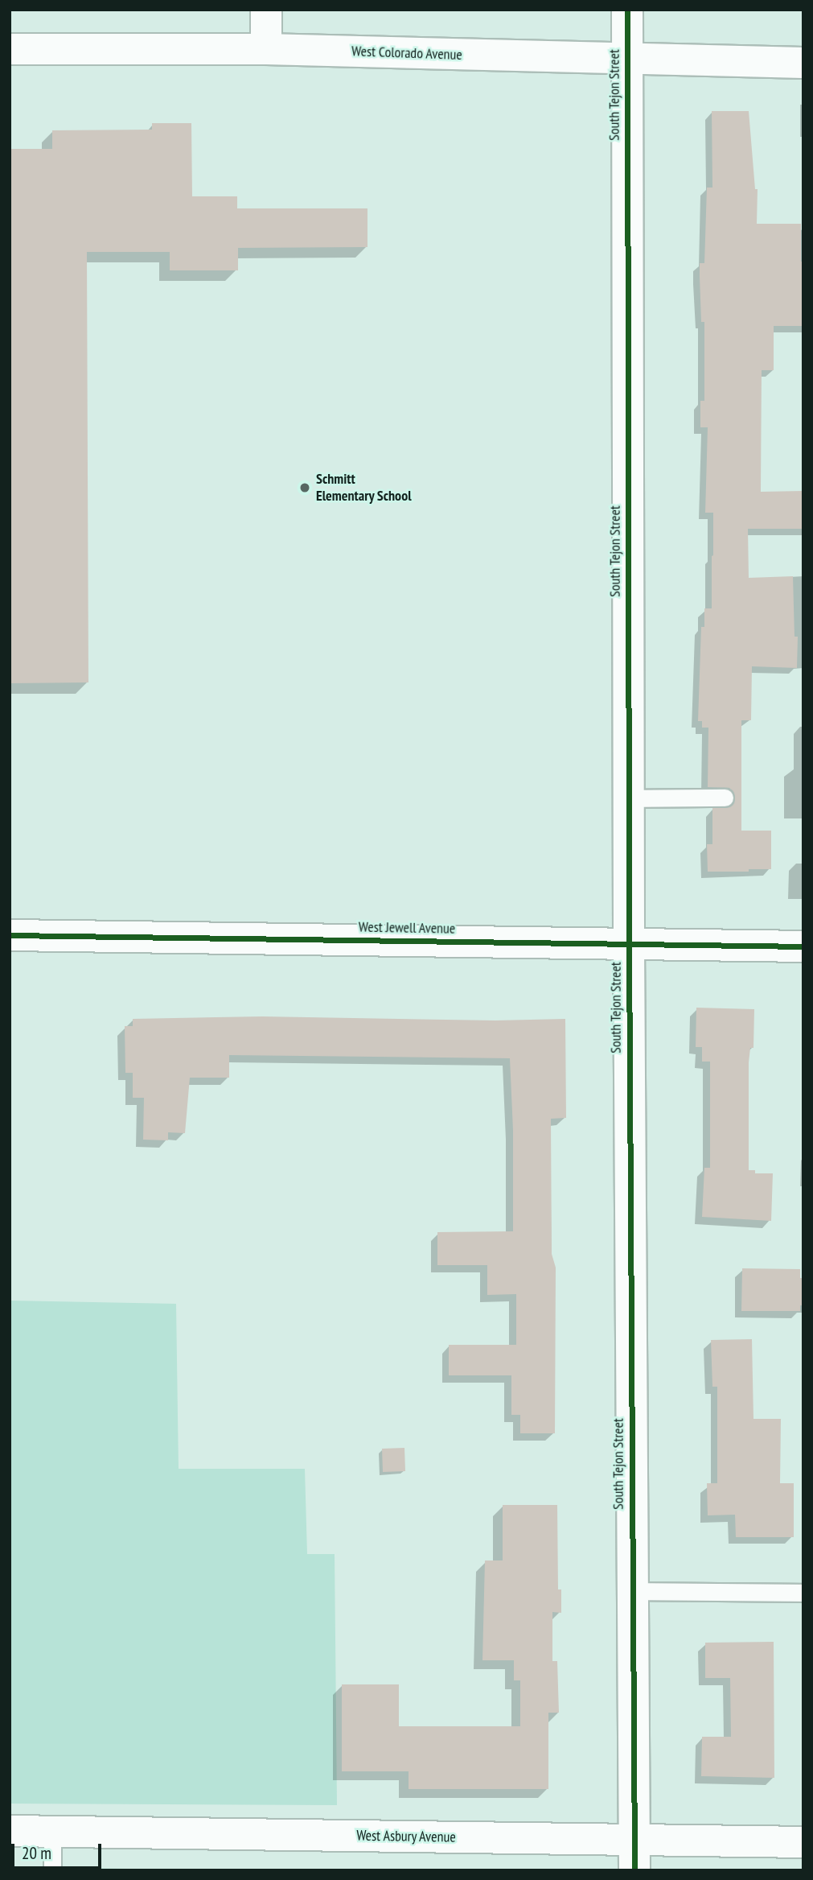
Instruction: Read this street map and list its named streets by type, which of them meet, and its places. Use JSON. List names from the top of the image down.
{
  "streets": {
    "street": [
      "West Colorado Avenue",
      "South Tejon Street",
      "West Jewell Avenue",
      "West Asbury Avenue"
    ]
  },
  "crossings": [
    ["West Colorado Avenue", "South Tejon Street"],
    ["South Tejon Street", "West Jewell Avenue"],
    ["South Tejon Street", "West Asbury Avenue"]
  ],
  "places": ["Schmitt Elementary School"],
  "scale_bar": "20 m"
}
